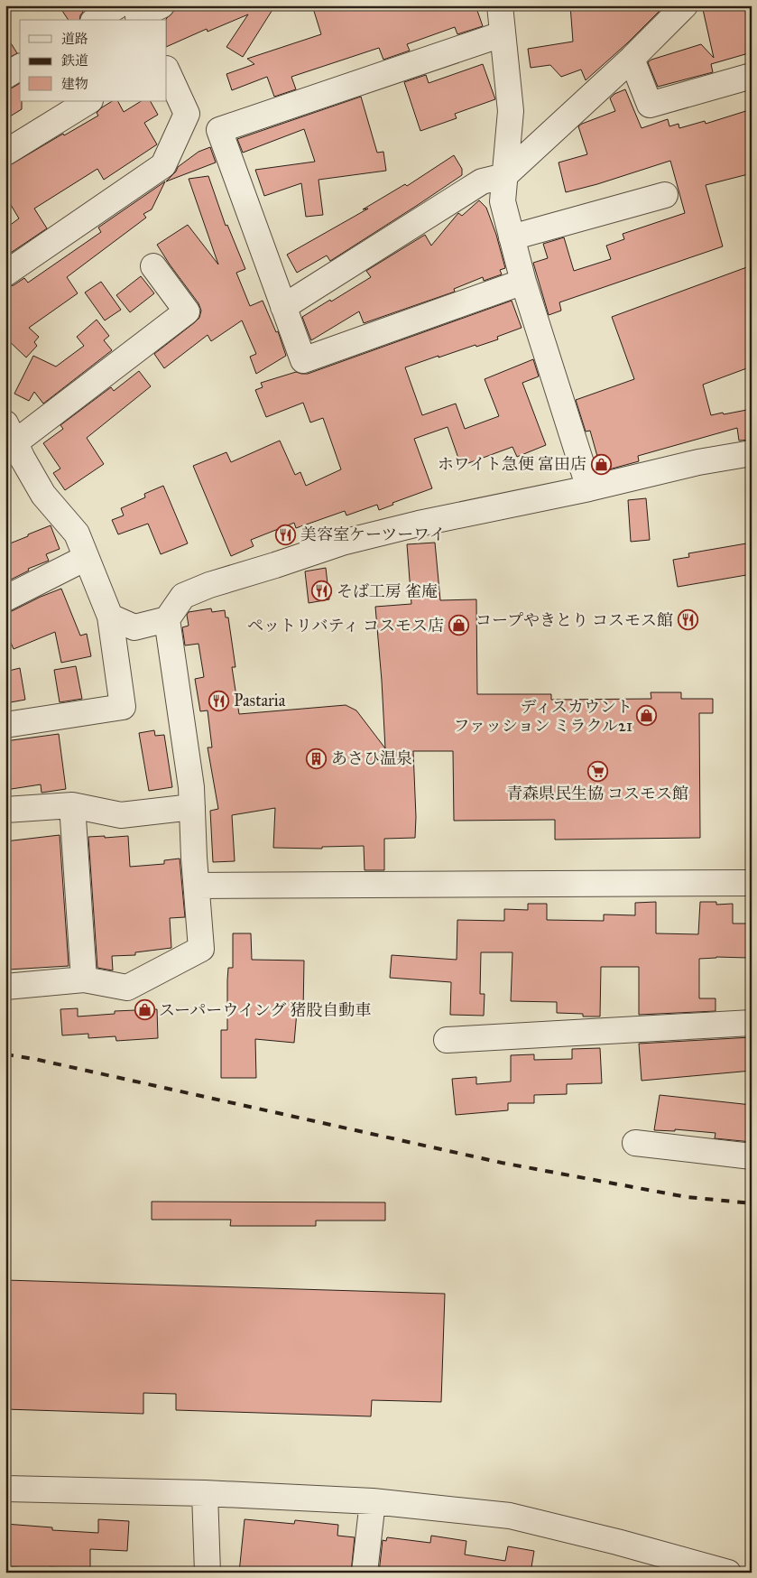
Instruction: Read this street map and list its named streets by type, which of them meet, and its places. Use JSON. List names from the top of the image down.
{
  "places": {
    "shop": [
      "ホワイト急便 富田店",
      "ペットリバティ コスモス店",
      "ディスカウント ファッション ミラクル21",
      "スーパーウイング 猪股自動車"
    ],
    "restaurant": [
      "美容室ケーツーワイ",
      "そば工房 雀庵",
      "コープやきとり コスモス館",
      "Pastaria"
    ],
    "building": ["あさひ温泉"],
    "supermarket": ["青森県民生協 コスモス館"]
  },
  "legend": ["道路", "鉄道", "建物"]
}
